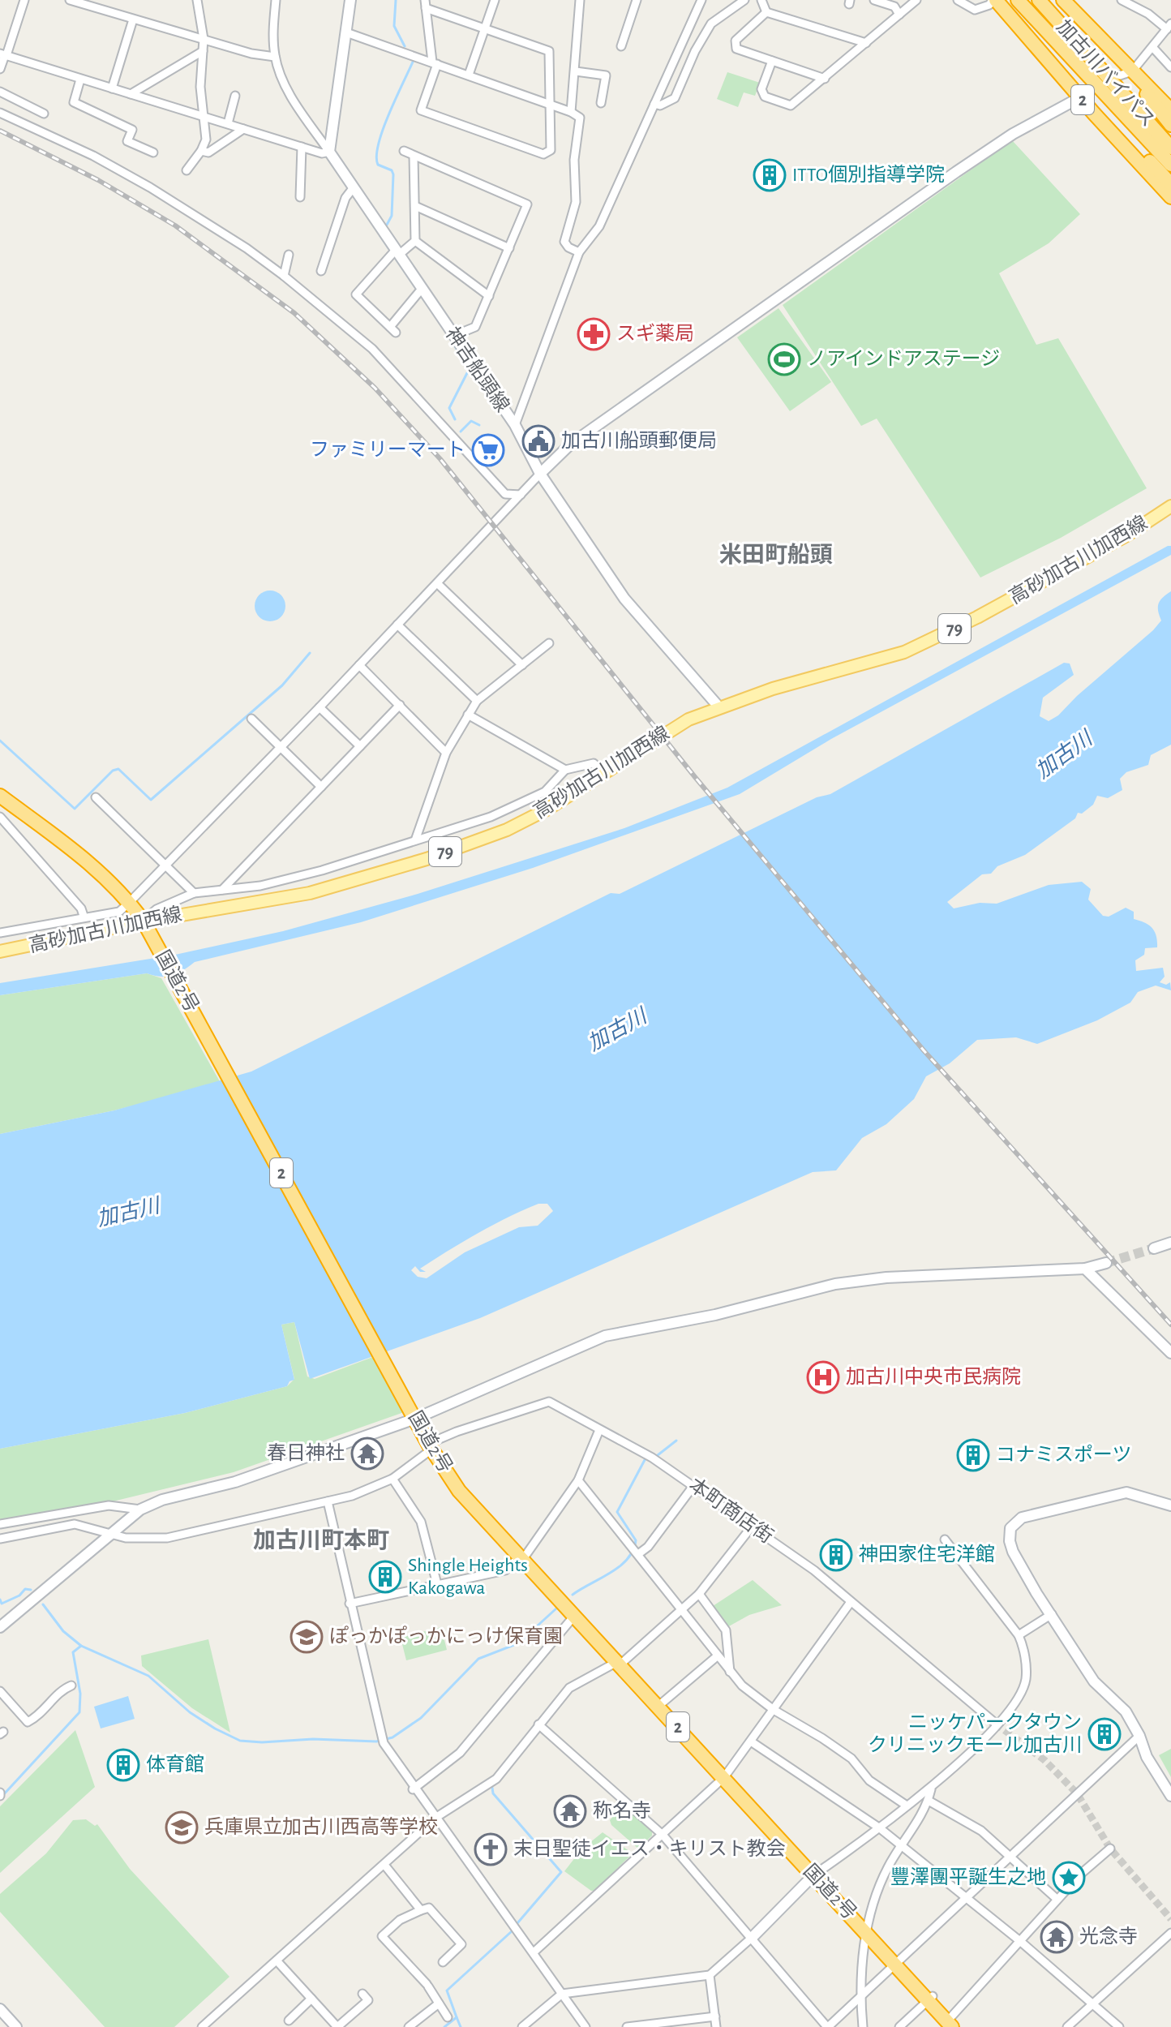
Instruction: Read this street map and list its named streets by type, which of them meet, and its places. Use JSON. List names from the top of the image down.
{
  "streets": {
    "highway": ["加古川バイパス", "2", "国道2号"],
    "main road": ["高砂加古川加西線", "79"],
    "street": ["神吉船頭線", "本町商店街"]
  },
  "crossings": [
    ["神吉船頭線", "高砂加古川加西線"],
    ["高砂加古川加西線", "国道2号"],
    ["国道2号", "本町商店街"]
  ],
  "districts": ["米田町船頭", "加古川町本町"],
  "water": ["加古川"],
  "places": {
    "building": [
      "ITTO個別指導学院",
      "コナミスポーツ",
      "神田家住宅洋館",
      "Shingle Heights Kakogawa",
      "ニッケパークタウン クリニックモール加古川",
      "体育館"
    ],
    "pharmacy": ["スギ薬局"],
    "sports": ["ノアインドアステージ"],
    "public building": ["加古川船頭郵便局"],
    "supermarket": ["ファミリーマート"],
    "hospital": ["加古川中央市民病院"],
    "temple": ["春日神社", "称名寺", "光念寺"],
    "school or university": ["ぽっかぽっかにっけ保育園", "兵庫県立加古川西高等学校"],
    "church": ["末日聖徒イエス・キリスト教会"],
    "place": ["豐澤團平誕生之地"]
  }
}
